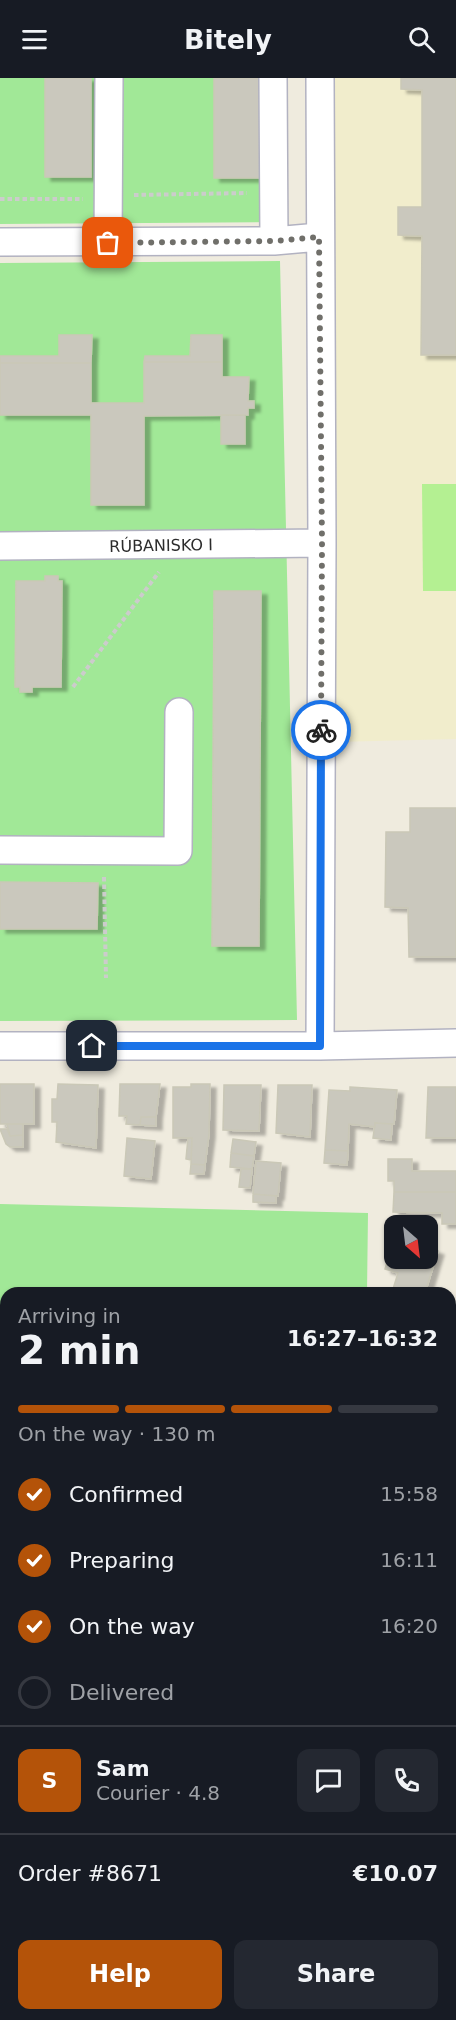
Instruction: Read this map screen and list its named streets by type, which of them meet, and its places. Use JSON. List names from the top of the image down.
{
  "streets": {
    "street": ["RÚBANISKO I"]
  },
  "north": "bottom right",
  "page": {
    "header": "Bitely",
    "heading": ["2 min", "Arriving in", "16:27–16:32"],
    "panel": [
      "Sam",
      "Courier · 4.8",
      "Order #8671",
      "€10.07"
    ],
    "bar": "On the way · 130 m",
    "list": [
      ["Confirmed", "15:58"],
      ["Preparing", "16:11"],
      ["On the way", "16:20"],
      "Delivered"
    ],
    "round": "S",
    "buttons": ["Help", "Share"]
  }
}
